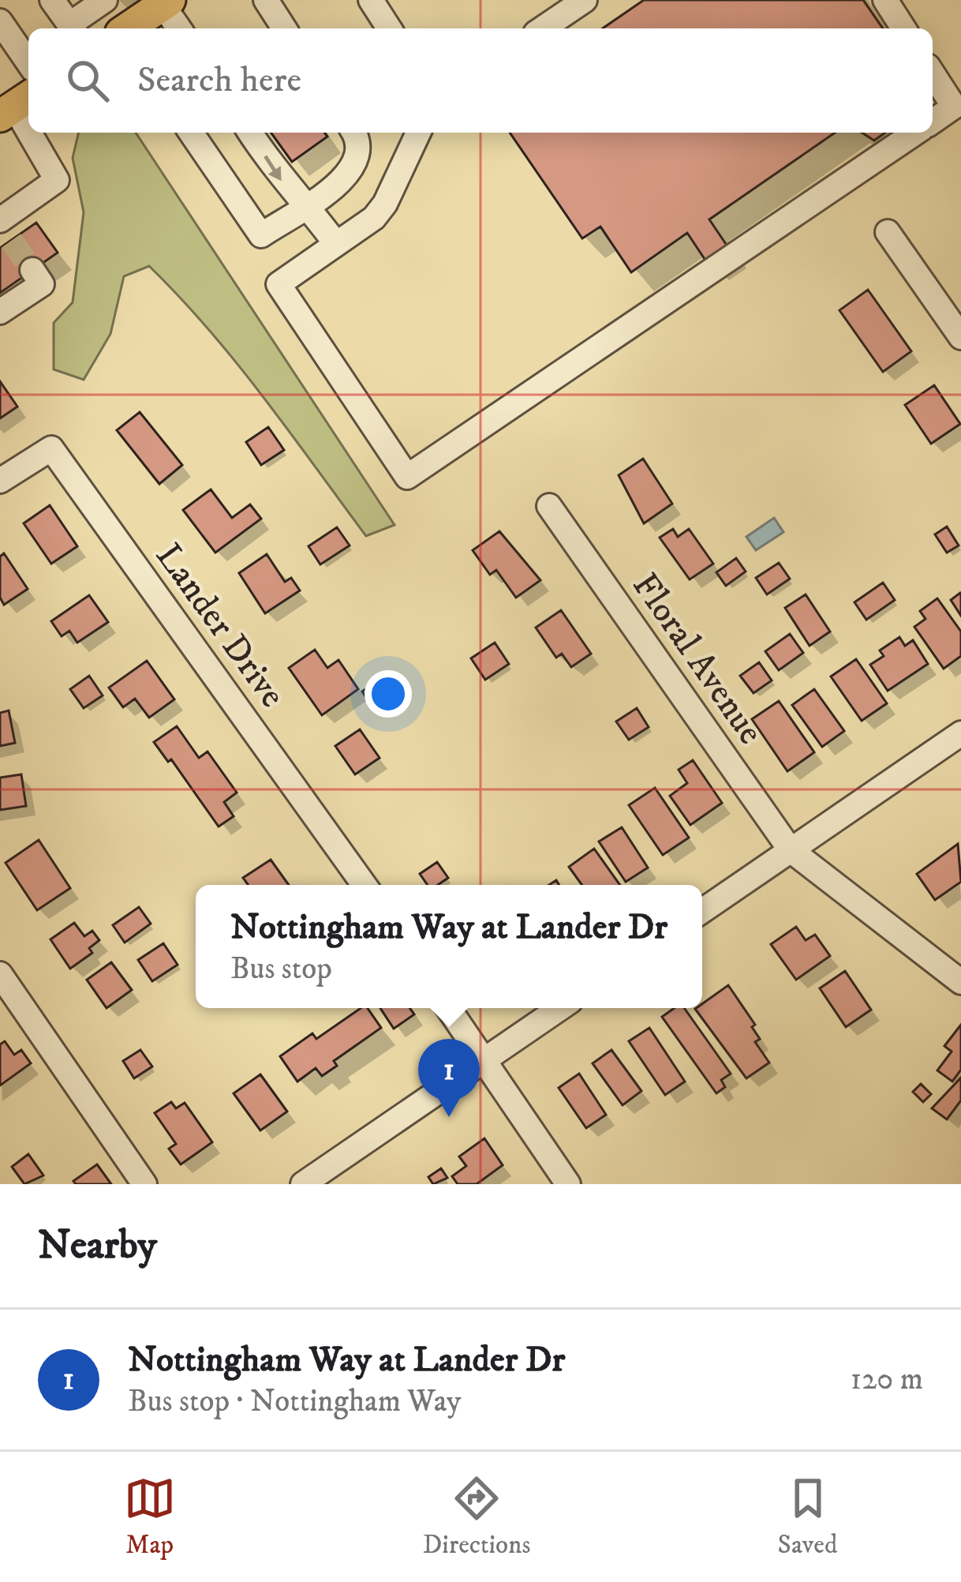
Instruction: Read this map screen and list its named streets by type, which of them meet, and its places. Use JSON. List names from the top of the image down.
{
  "streets": {
    "street": ["Lander Drive", "Floral Avenue"]
  },
  "page": {
    "search": "Search here",
    "popup": ["Nottingham Way at Lander Dr", "Bus stop"],
    "pins": "1",
    "heading": "Nearby",
    "list": [
      {
        "mark": "1",
        "name": "Nottingham Way at Lander Dr",
        "note": "Bus stop · Nottingham Way",
        "value": "120 m"
      }
    ],
    "nav": ["Map", "Directions", "Saved"]
  }
}
